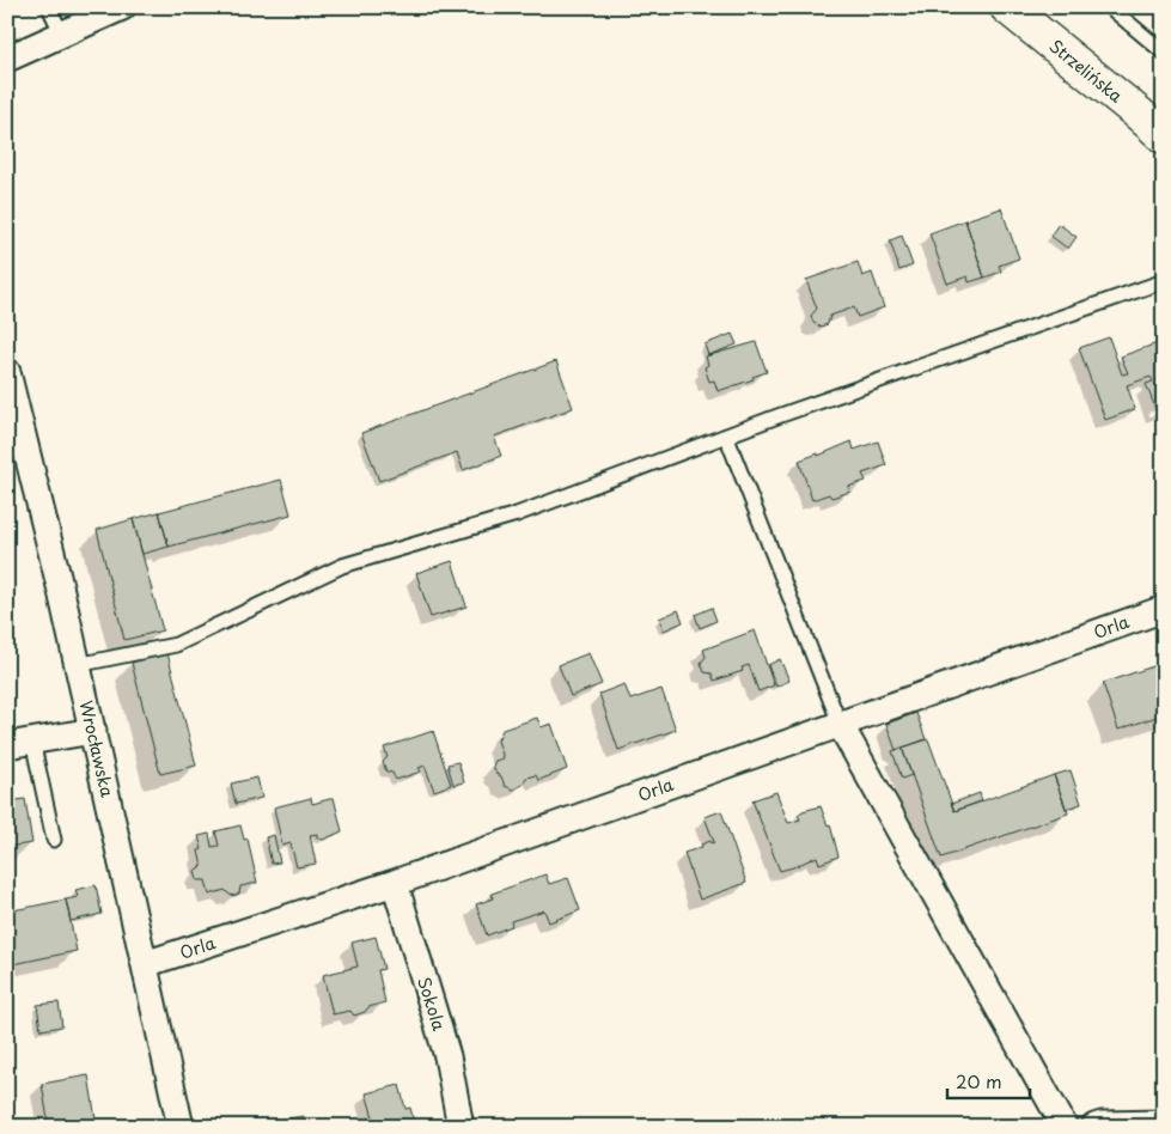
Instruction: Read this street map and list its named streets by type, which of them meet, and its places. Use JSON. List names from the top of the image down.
{
  "streets": {
    "main road": ["Strzelińska"],
    "street": ["Orla", "Wrocławska", "Sokola"]
  },
  "crossings": [
    ["Orla", "Wrocławska"],
    ["Orla", "Sokola"]
  ],
  "scale_bar": "20 m"
}
